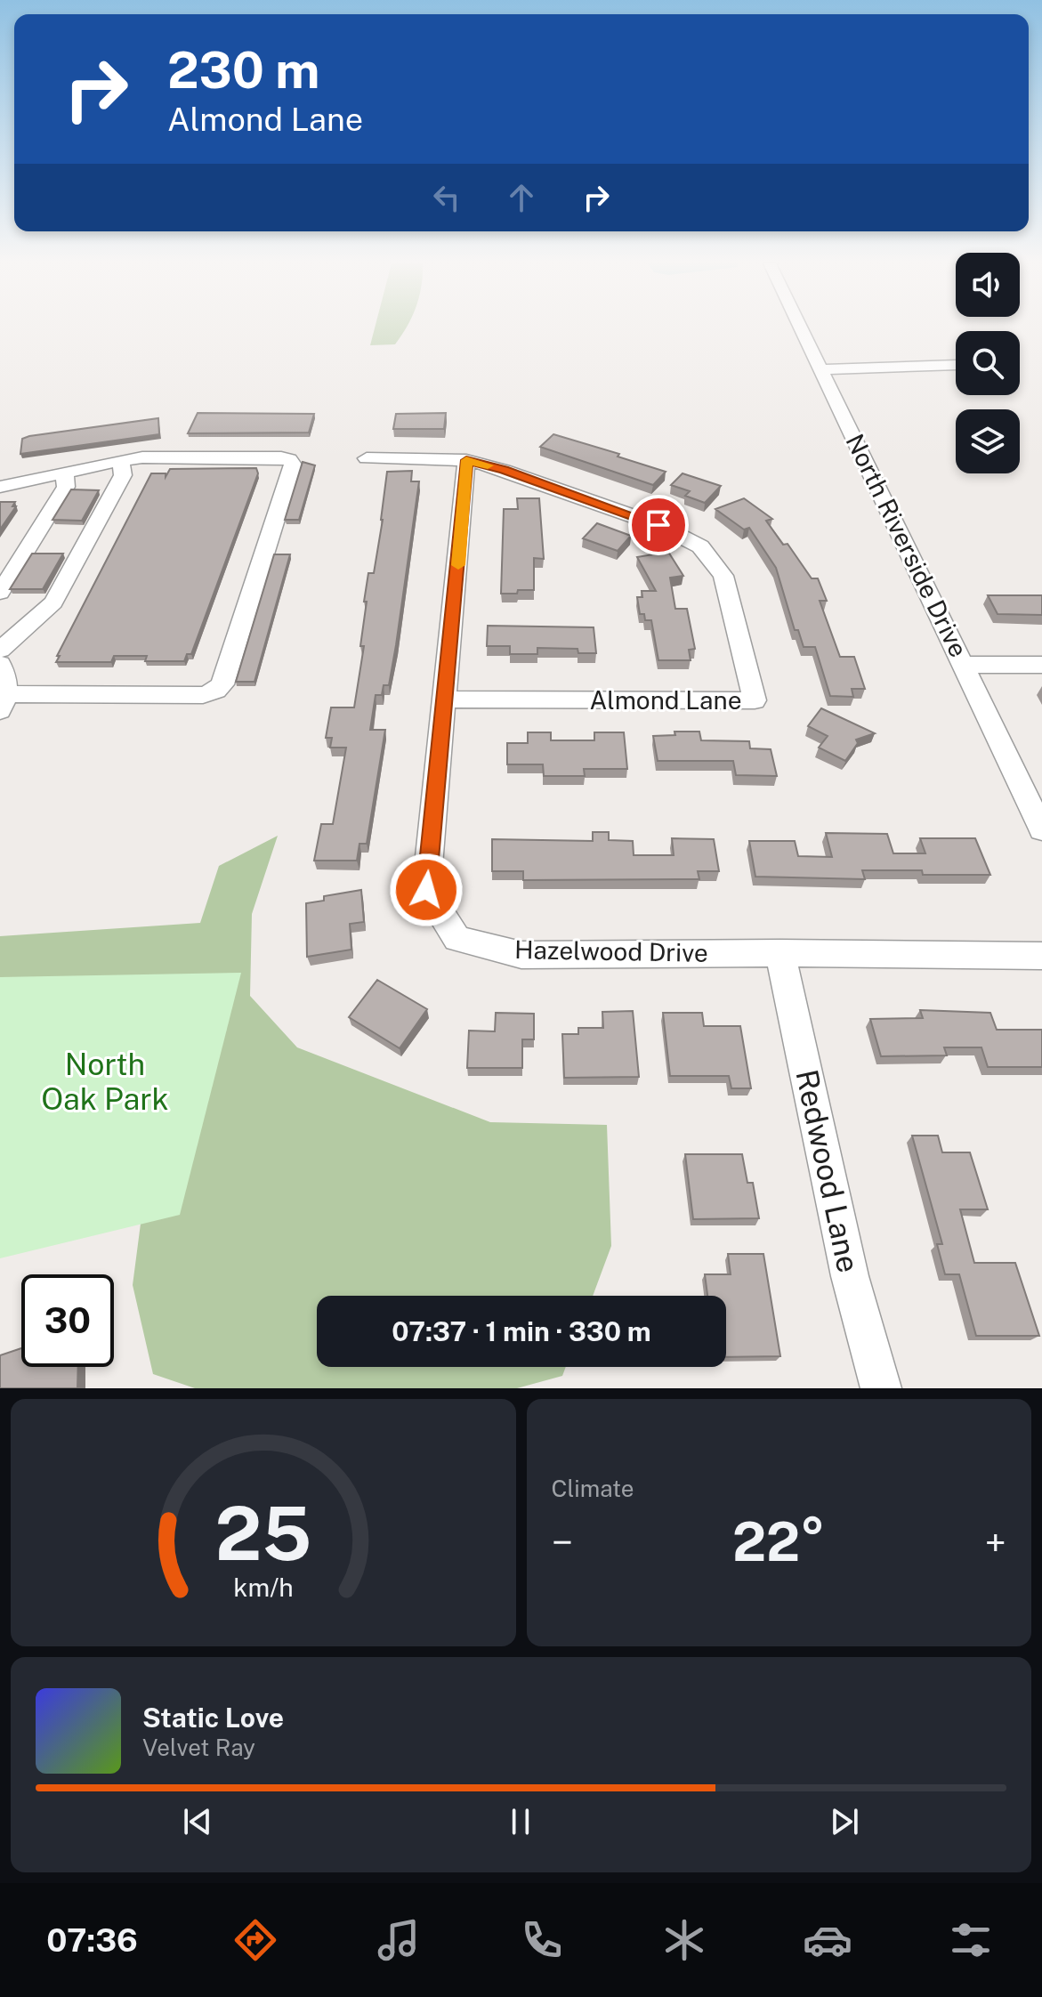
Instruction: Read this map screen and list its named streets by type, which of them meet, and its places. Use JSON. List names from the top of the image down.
{
  "streets": {
    "street": [
      "North Riverside Drive",
      "Almond Lane",
      "Hazelwood Drive",
      "Redwood Lane"
    ]
  },
  "crossings": [
    ["Almond Lane", "Hazelwood Drive"],
    ["Hazelwood Drive", "Redwood Lane"]
  ],
  "parks": ["North Oak Park"],
  "page": {
    "turn": ["230 m", "Almond Lane"],
    "limit": "30",
    "trip": "07:37 · 1 min · 330 m",
    "tile": "Climate",
    "heat": ["−", "22°", "+"],
    "song": ["Static Love", "Velvet Ray"],
    "tabs": "07:36",
    "gauge": ["25", "km/h"]
  }
}
